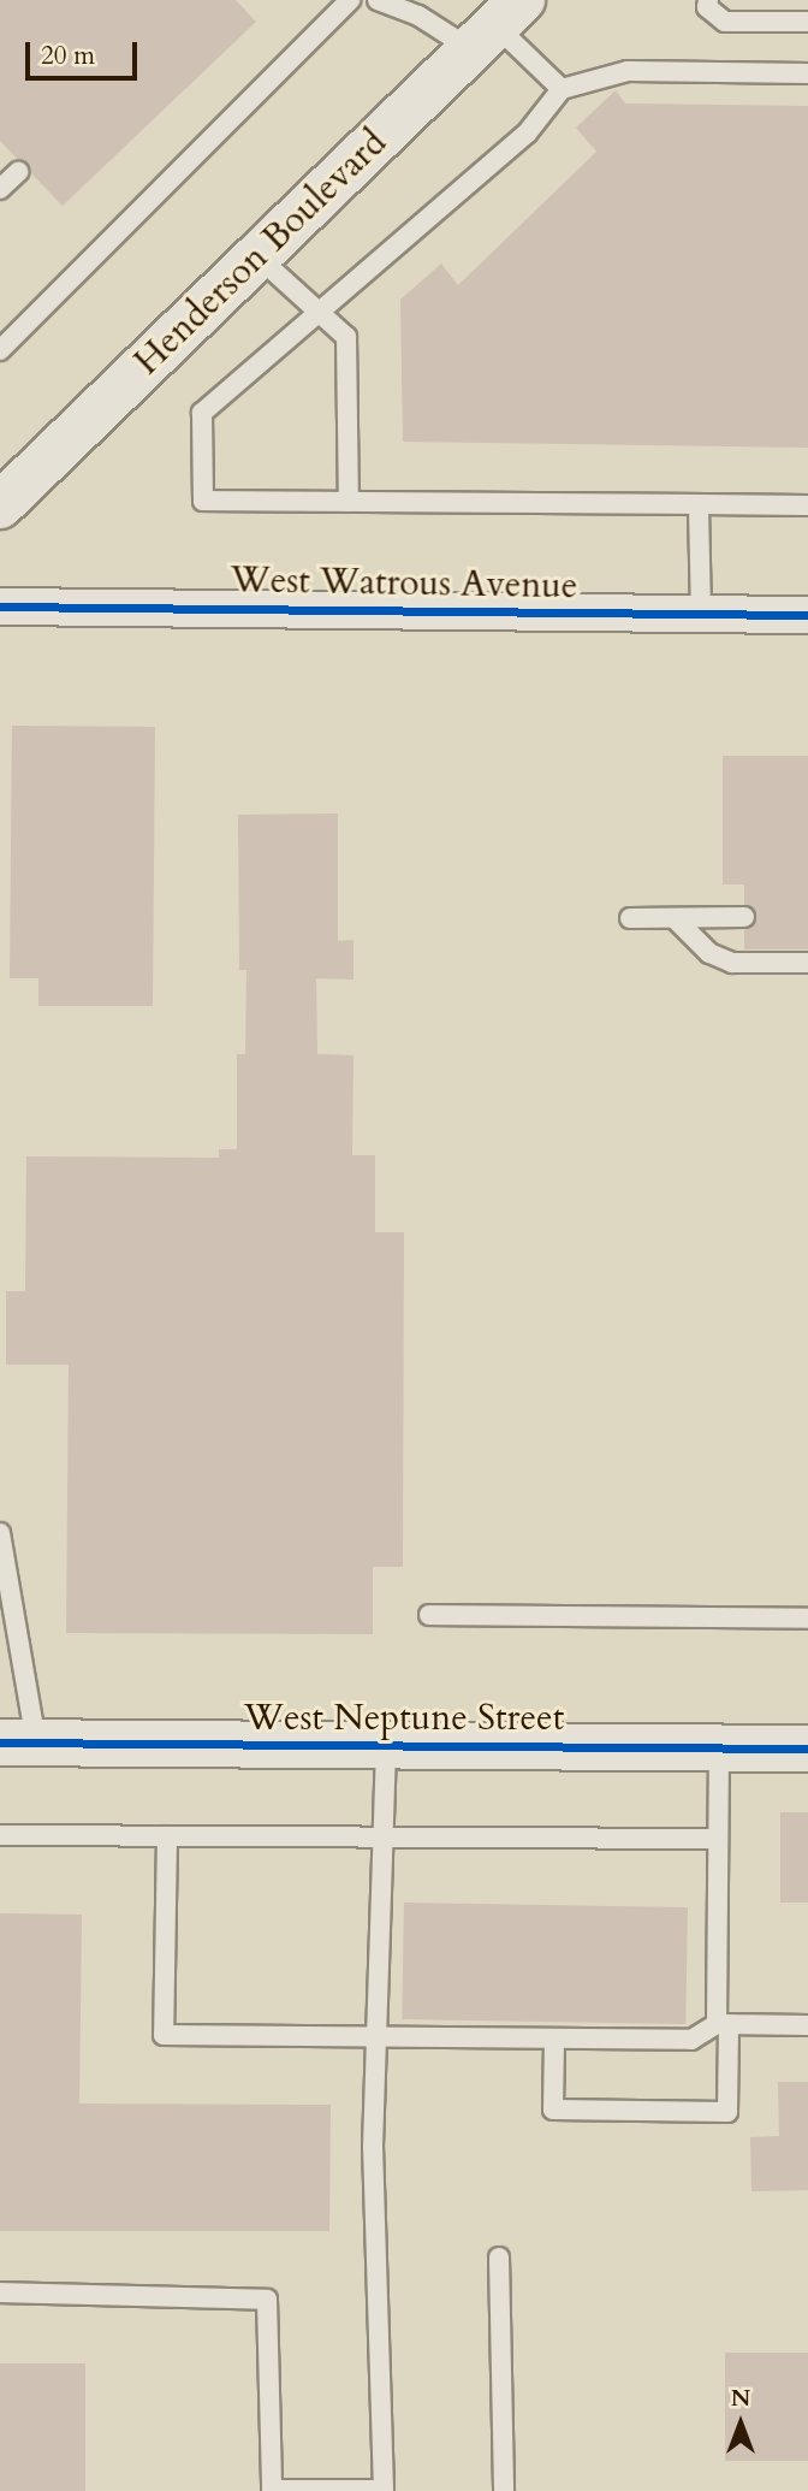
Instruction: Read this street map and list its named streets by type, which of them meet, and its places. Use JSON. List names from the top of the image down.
{
  "streets": {
    "street": ["Henderson Boulevard", "West Watrous Avenue", "West Neptune Street"]
  },
  "scale_bar": "20 m",
  "north": "top"
}
